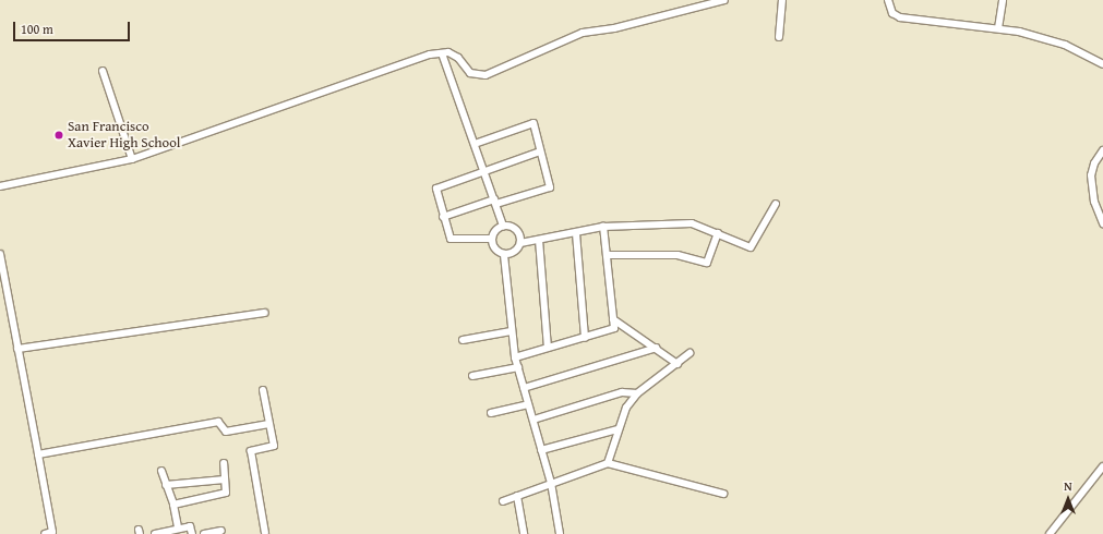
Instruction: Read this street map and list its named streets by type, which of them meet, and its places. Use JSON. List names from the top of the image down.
{
  "places": ["San Francisco Xavier High School"],
  "scale_bar": "100 m",
  "north": "top"
}
